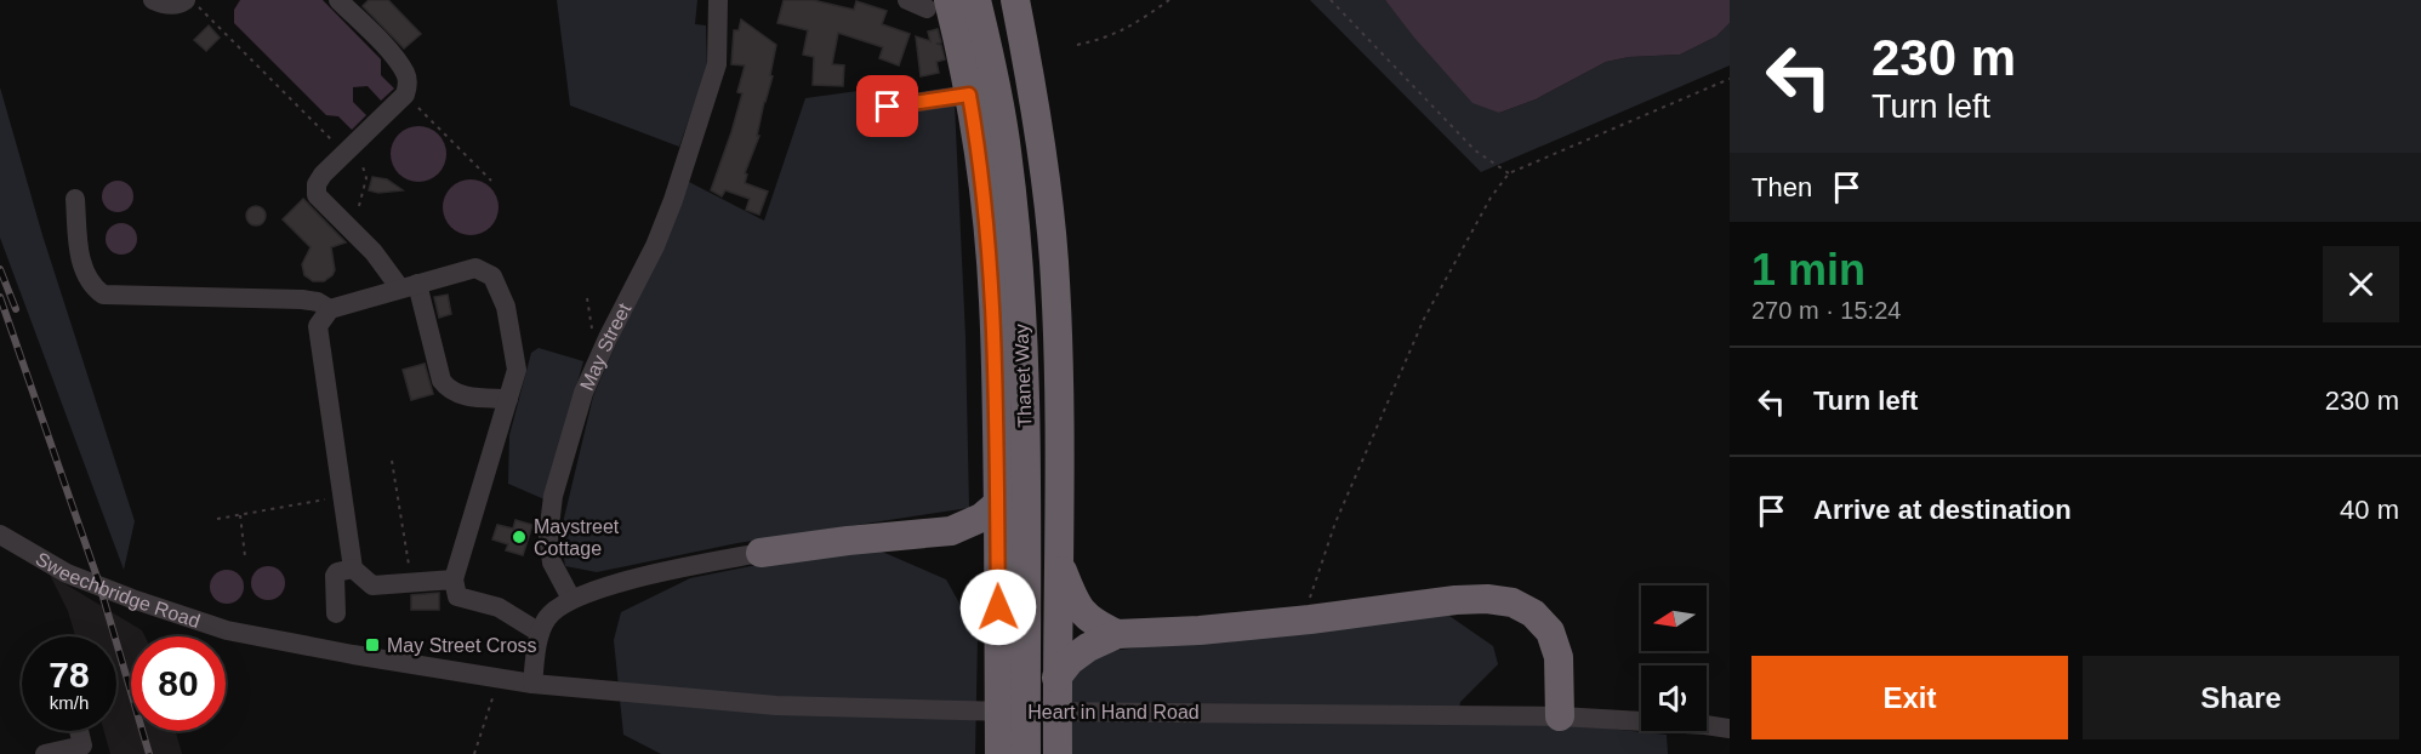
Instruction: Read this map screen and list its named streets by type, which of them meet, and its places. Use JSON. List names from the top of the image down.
{
  "streets": {
    "highway": ["Thanet Way"],
    "street": ["May Street", "Sweechbridge Road", "Heart in Hand Road"]
  },
  "crossings": [
    ["Sweechbridge Road", "Heart in Hand Road"]
  ],
  "places": {
    "other": ["Maystreet Cottage"],
    "transit": ["May Street Cross"]
  },
  "north": "left",
  "page": {
    "turn": ["230 m", "Turn left"],
    "then": "Then",
    "heading": ["1 min", "270 m · 15:24"],
    "list": [
      {
        "name": "Turn left",
        "value": "230 m"
      },
      {
        "name": "Arrive at destination",
        "value": "40 m"
      }
    ],
    "speed": "78 km/h",
    "limit": "80",
    "buttons": ["Exit", "Share"]
  }
}
